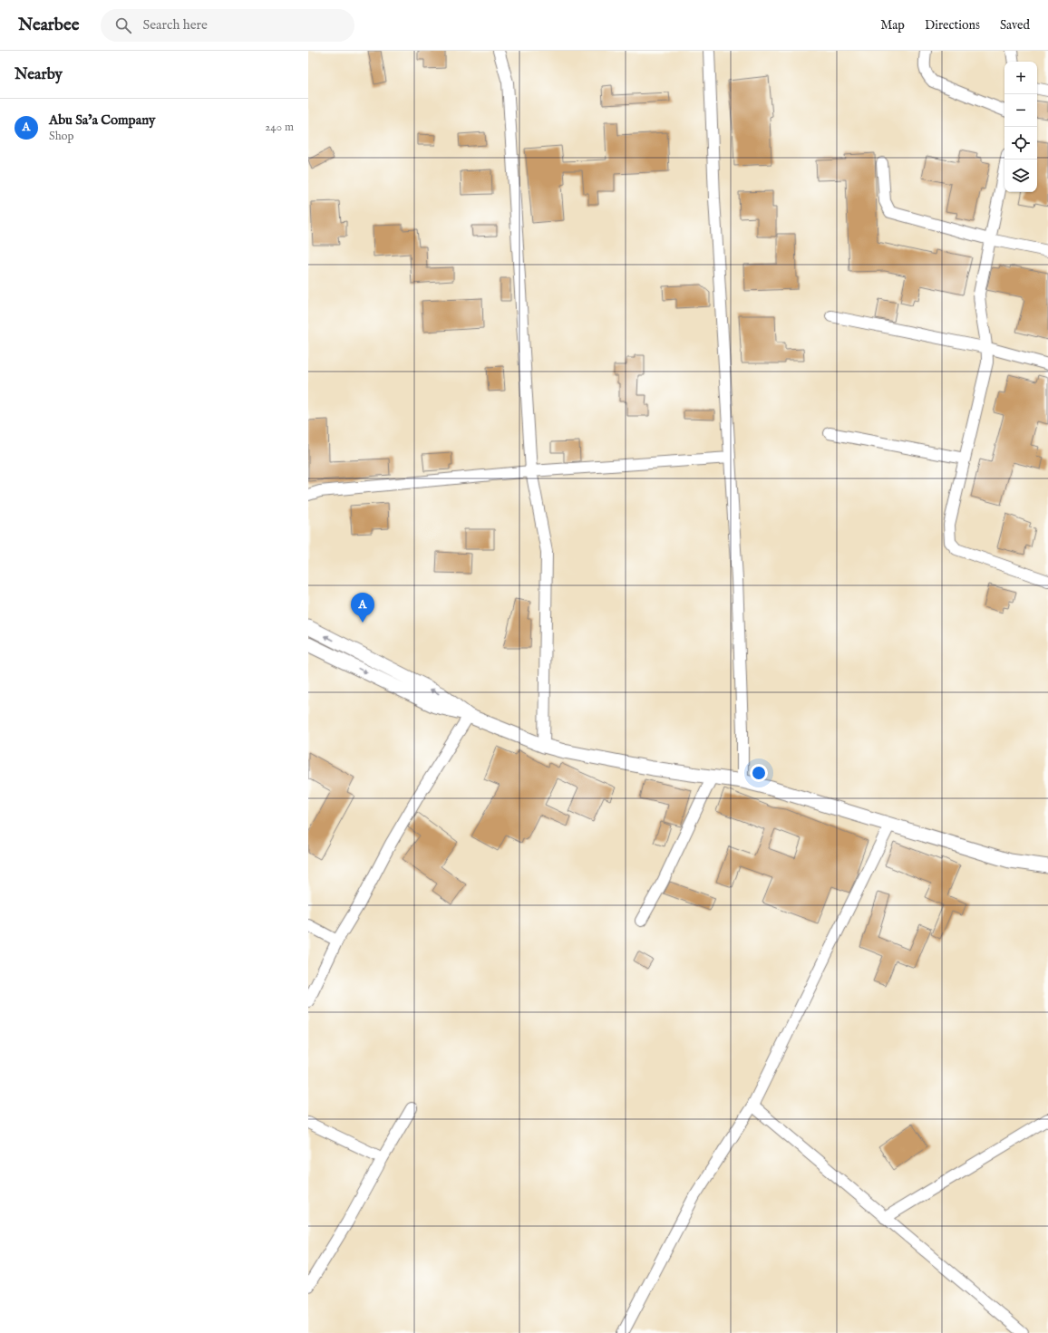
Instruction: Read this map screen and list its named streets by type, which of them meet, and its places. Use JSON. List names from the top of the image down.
{
  "page": {
    "header": "Nearbee",
    "search": "Search here",
    "nav": ["Map", "Directions", "Saved"],
    "heading": "Nearby",
    "map_buttons": ["+", "−"],
    "list": [
      {
        "mark": "A",
        "name": "Abu Sa’a Company",
        "note": "Shop",
        "value": "240 m"
      }
    ],
    "pins": "A"
  }
}
